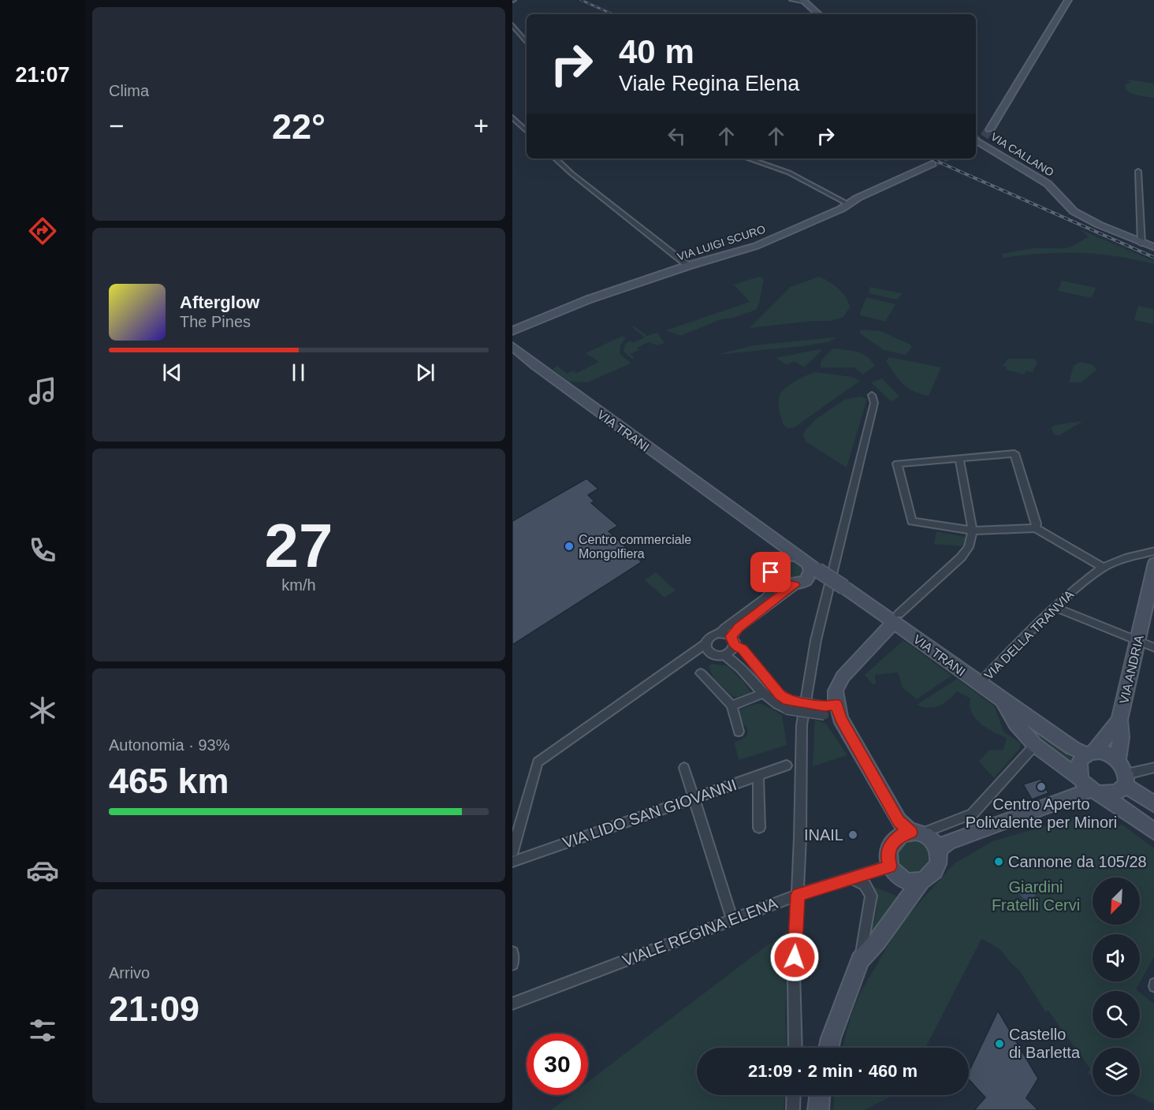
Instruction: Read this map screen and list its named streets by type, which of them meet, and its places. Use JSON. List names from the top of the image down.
{
  "streets": {
    "main road": [
      "VIA CALLANO",
      "VIA LUIGI SCURO",
      "VIA TRANI",
      "VIA ANDRIA"
    ],
    "street": ["VIA DELLA TRANVIA", "VIA LIDO SAN GIOVANNI", "VIALE REGINA ELENA"]
  },
  "crossings": [
    ["VIA TRANI", "VIA DELLA TRANVIA"],
    ["VIA TRANI", "VIA ANDRIA"]
  ],
  "parks": ["Giardini Fratelli Cervi"],
  "places": [
    "Centro commerciale Mongolfiera",
    "Centro Aperto Polivalente per Minori",
    "INAIL",
    "Cannone da 105/28",
    "Castello di Barletta"
  ],
  "north": "bottom left",
  "page": {
    "tabs": "21:07",
    "tile": [
      "Clima",
      ["27", "km/h"],
      ["Autonomia · 93%", "465 km"],
      ["Arrivo", "21:09"]
    ],
    "turn": ["40 m", "Viale Regina Elena"],
    "heat": ["−", "22°", "+"],
    "song": ["Afterglow", "The Pines"],
    "limit": "30",
    "trip": "21:09 · 2 min · 460 m"
  }
}
